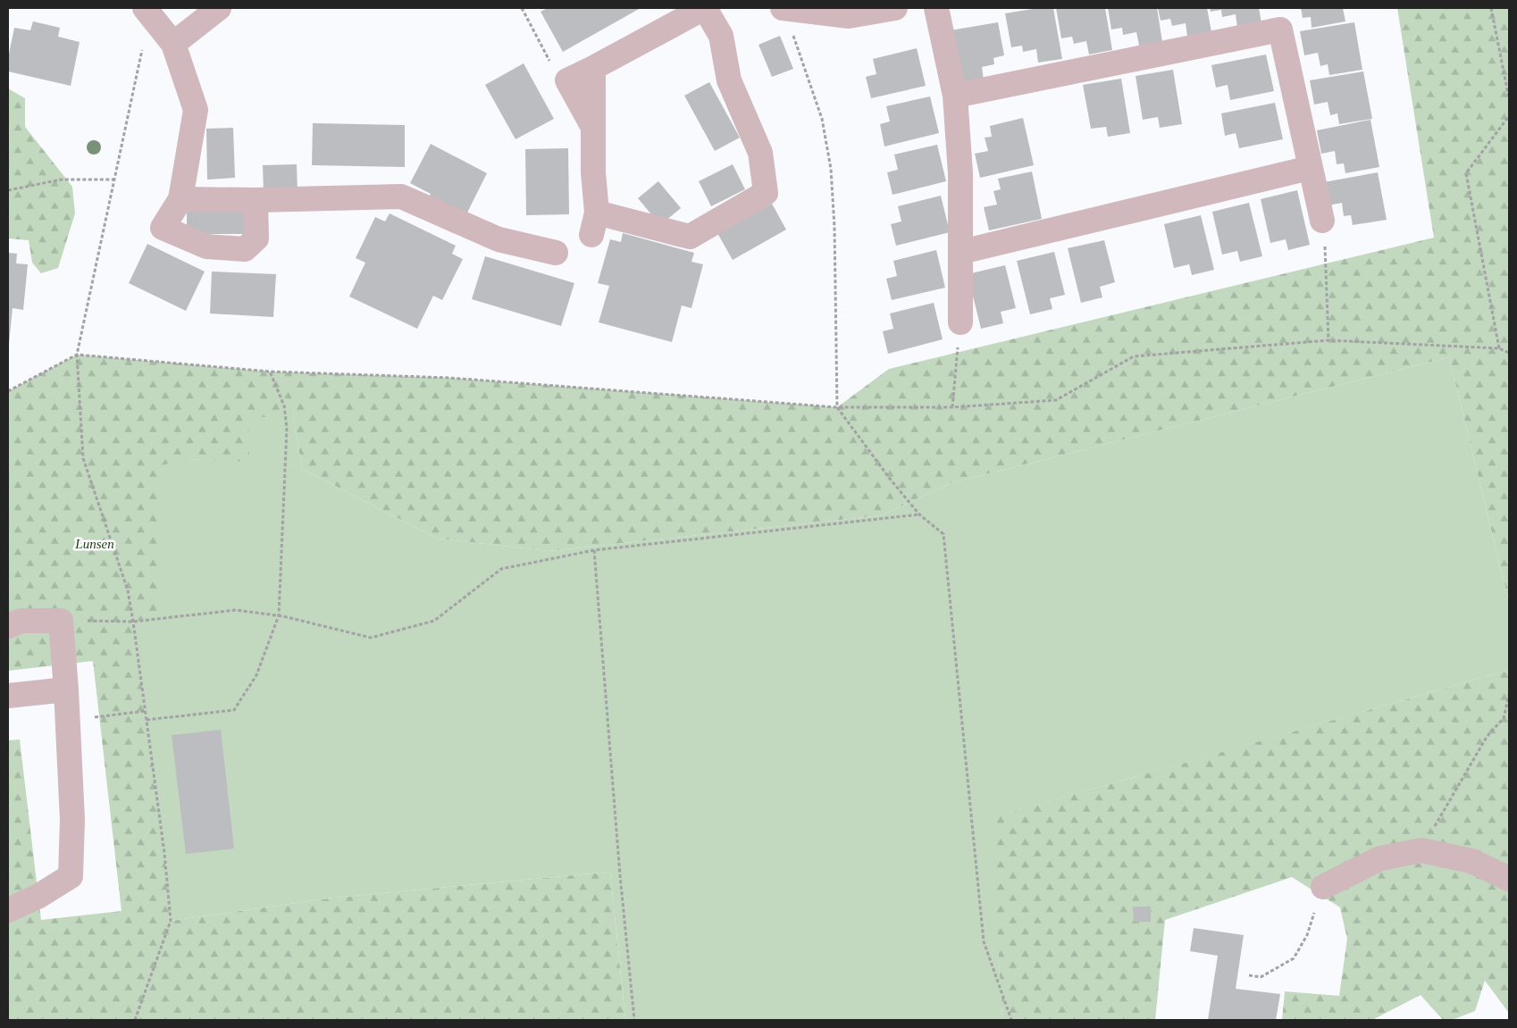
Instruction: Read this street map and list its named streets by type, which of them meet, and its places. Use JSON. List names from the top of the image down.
{
  "parks": ["Lunsen"]
}
